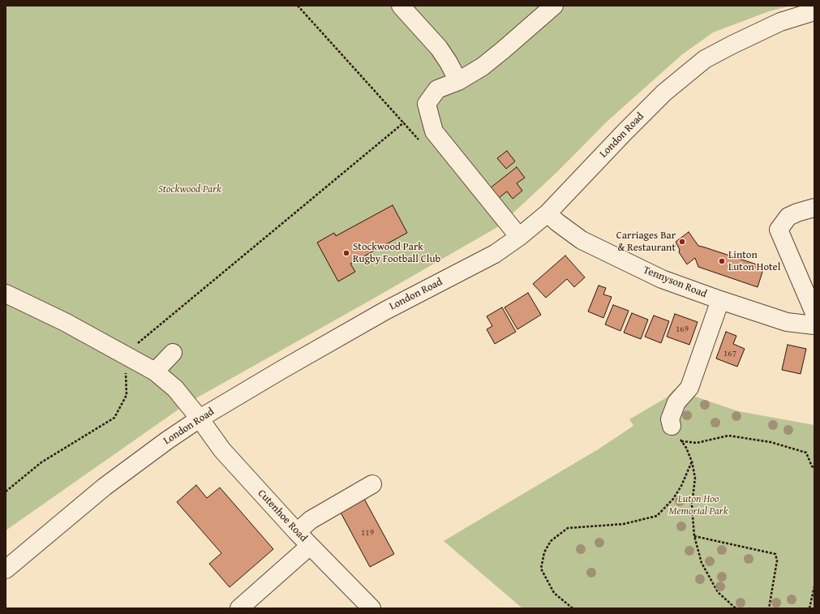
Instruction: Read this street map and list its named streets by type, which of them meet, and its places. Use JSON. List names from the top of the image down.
{
  "streets": {
    "street": ["London Road", "Tennyson Road", "Cutenhoe Road"]
  },
  "crossings": [
    ["London Road", "Tennyson Road"],
    ["London Road", "Cutenhoe Road"]
  ],
  "parks": ["Stockwood Park", "Luton Hoo Memorial Park"],
  "places": ["Carriages Bar & Restaurant", "Stockwood Park Rugby Football Club", "Linton Luton Hotel"],
  "house_numbers": ["169", "167", "119"]
}
